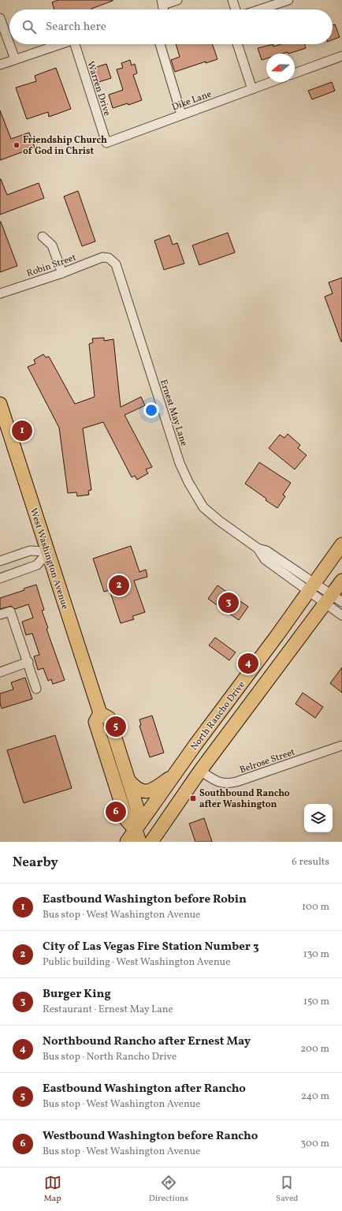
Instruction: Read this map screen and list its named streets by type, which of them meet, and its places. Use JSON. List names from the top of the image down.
{
  "streets": {
    "main road": ["West Washington Avenue", "North Rancho Drive"],
    "street": [
      "Warren Drive",
      "Dike Lane",
      "Robin Street",
      "Ernest May Lane",
      "Belrose Street"
    ]
  },
  "crossings": [
    ["Warren Drive", "Dike Lane"],
    ["Robin Street", "Ernest May Lane"],
    ["Ernest May Lane", "North Rancho Drive"],
    ["West Washington Avenue", "North Rancho Drive"],
    ["North Rancho Drive", "Belrose Street"]
  ],
  "places": {
    "other": ["Friendship Church of God in Christ"],
    "transit": ["Southbound Rancho after Washington"]
  },
  "north": "left",
  "page": {
    "search": "Search here",
    "pins": [
      "1",
      "2",
      "3",
      "4",
      "5",
      "6"
    ],
    "heading": ["Nearby", "6 results"],
    "list": [
      {
        "mark": "1",
        "name": "Eastbound Washington before Robin",
        "note": "Bus stop · West Washington Avenue",
        "value": "100 m"
      },
      {
        "mark": "2",
        "name": "City of Las Vegas Fire Station Number 3",
        "note": "Public building · West Washington Avenue",
        "value": "130 m"
      },
      {
        "mark": "3",
        "name": "Burger King",
        "note": "Restaurant · Ernest May Lane",
        "value": "150 m"
      },
      {
        "mark": "4",
        "name": "Northbound Rancho after Ernest May",
        "note": "Bus stop · North Rancho Drive",
        "value": "200 m"
      },
      {
        "mark": "5",
        "name": "Eastbound Washington after Rancho",
        "note": "Bus stop · West Washington Avenue",
        "value": "240 m"
      },
      {
        "mark": "6",
        "name": "Westbound Washington before Rancho",
        "note": "Bus stop · West Washington Avenue",
        "value": "300 m"
      }
    ],
    "nav": ["Map", "Directions", "Saved"]
  }
}
